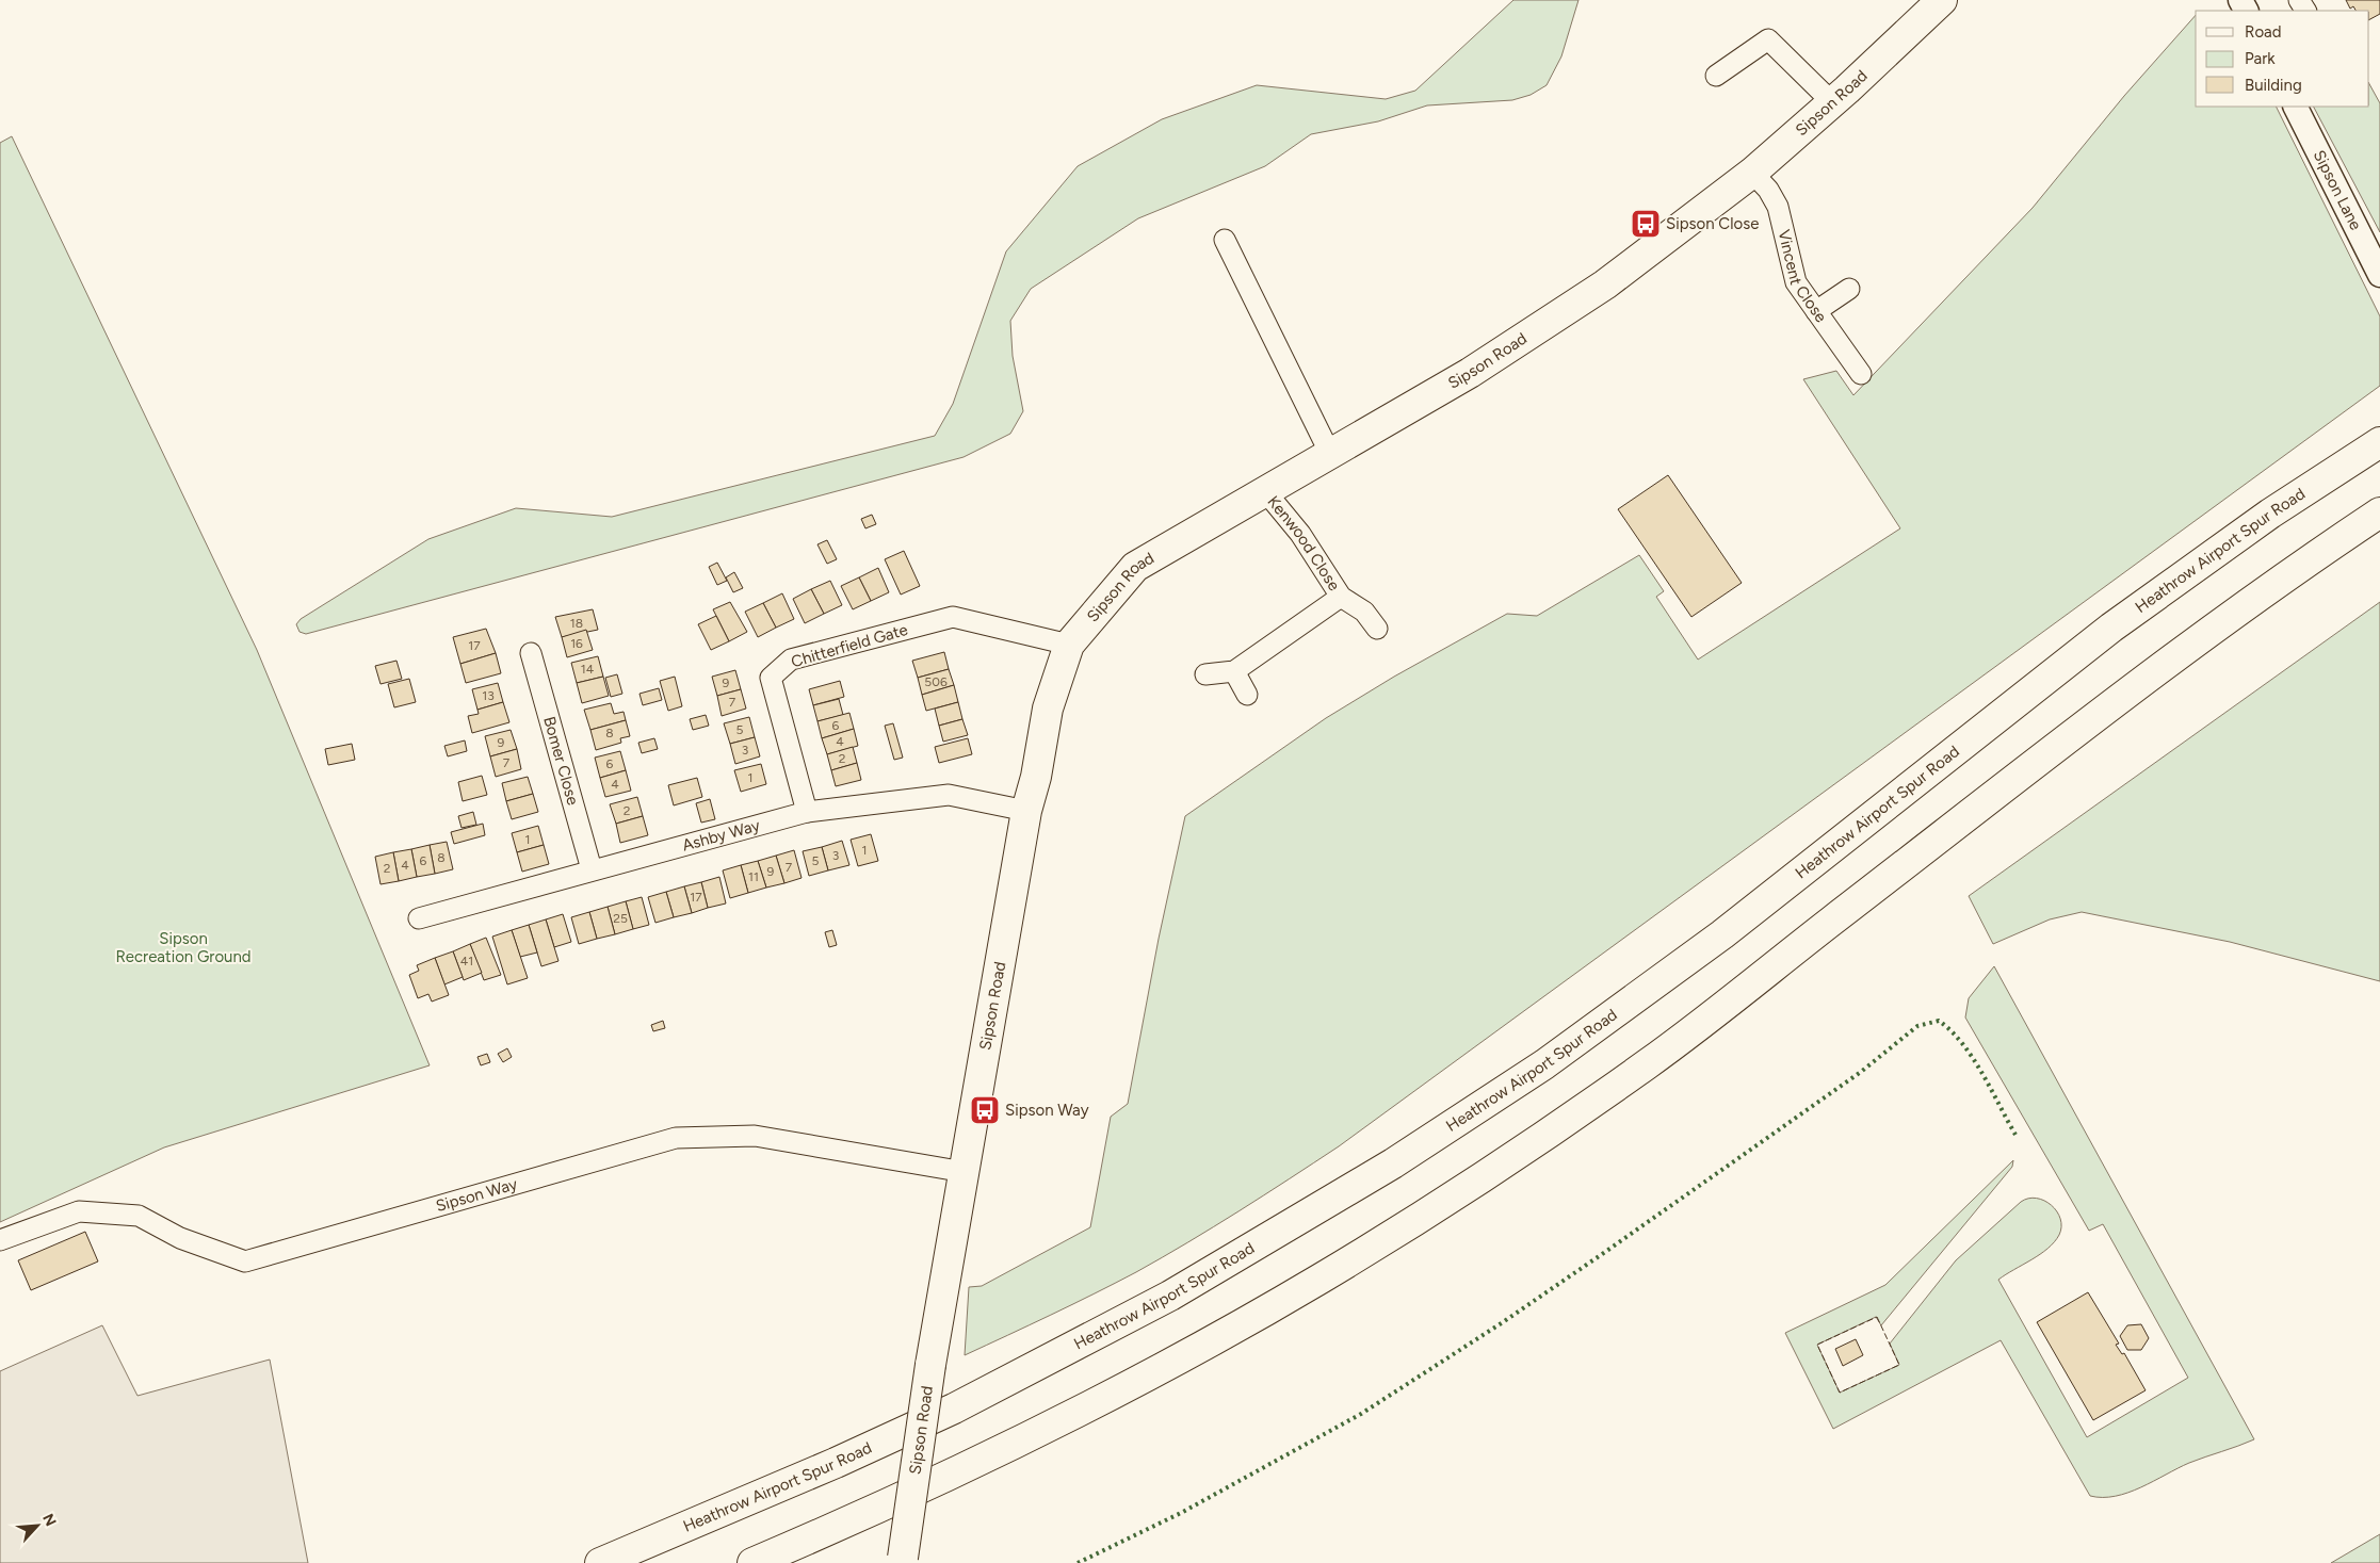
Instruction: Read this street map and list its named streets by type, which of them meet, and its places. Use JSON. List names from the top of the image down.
{
  "streets": {
    "main road": ["Sipson Road", "Heathrow Airport Spur Road"],
    "street": [
      "Sipson Lane",
      "Vincent Close",
      "Kenwood Close",
      "Chitterfield Gate",
      "Bomer Close",
      "Ashby Way",
      "Sipson Way"
    ]
  },
  "crossings": [
    ["Sipson Road", "Vincent Close"],
    ["Sipson Road", "Kenwood Close"],
    ["Sipson Road", "Chitterfield Gate"],
    ["Sipson Road", "Ashby Way"],
    ["Sipson Road", "Sipson Way"],
    ["Chitterfield Gate", "Ashby Way"],
    ["Bomer Close", "Ashby Way"]
  ],
  "parks": ["Sipson Recreation Ground"],
  "places": {
    "bus stop": ["Sipson Close", "Sipson Way"]
  },
  "house_numbers": [
    "18",
    "16",
    "17",
    "14",
    "506",
    "9",
    "13",
    "7",
    "6",
    "5",
    "8",
    "4",
    "9",
    "3",
    "2",
    "7",
    "6",
    "1",
    "4",
    "2",
    "1",
    "1",
    "3",
    "8",
    "6",
    "5",
    "4",
    "7",
    "2",
    "9",
    "11",
    "17",
    "25",
    "41"
  ],
  "legend": ["Road", "Park", "Building"],
  "north": "top right"
}
